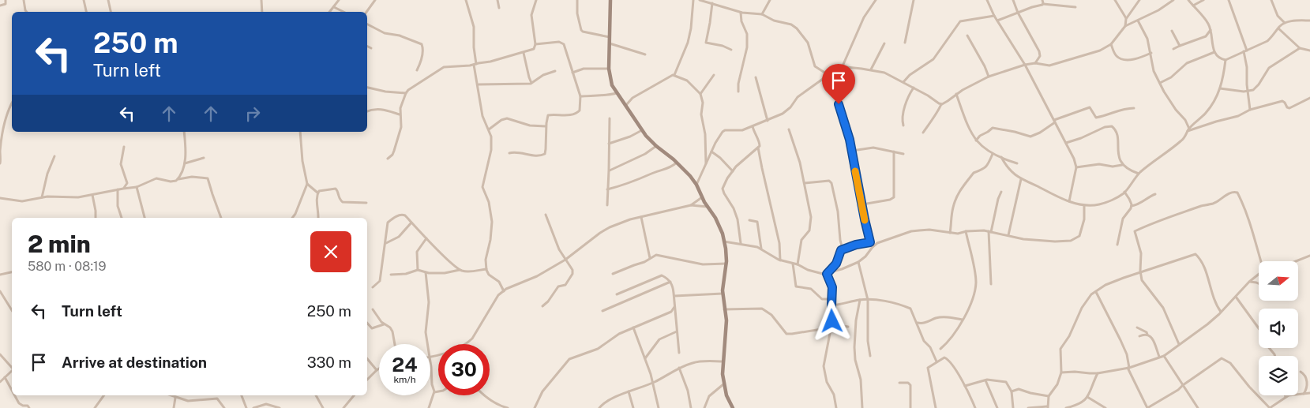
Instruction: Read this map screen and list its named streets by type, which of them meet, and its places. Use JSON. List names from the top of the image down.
{
  "north": "right",
  "page": {
    "turn": ["250 m", "Turn left"],
    "heading": ["2 min", "580 m · 08:19"],
    "list": [
      {
        "name": "Turn left",
        "value": "250 m"
      },
      {
        "name": "Arrive at destination",
        "value": "330 m"
      }
    ],
    "speed": "24 km/h",
    "limit": "30"
  }
}
